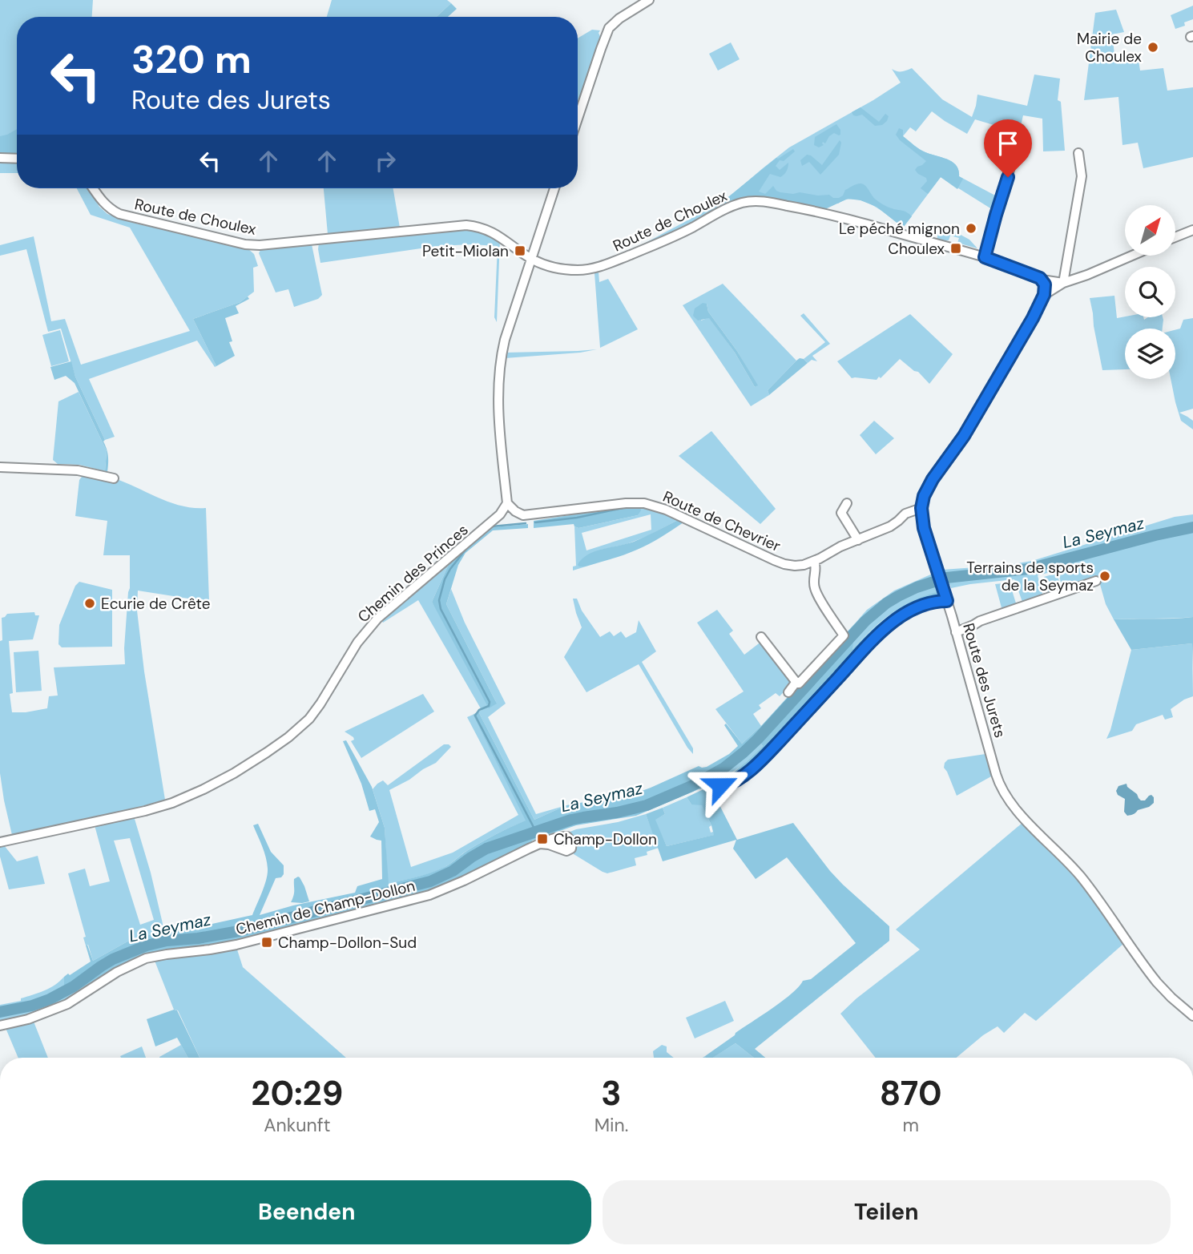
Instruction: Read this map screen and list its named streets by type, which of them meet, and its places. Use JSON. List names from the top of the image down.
{
  "streets": {
    "street": [
      "Route de Choulex",
      "Route de Chevrier",
      "Chemin des Princes",
      "Route des Jurets",
      "Chemin de Champ-Dollon"
    ]
  },
  "crossings": [
    ["Route de Chevrier", "Chemin des Princes"],
    ["Route de Chevrier", "Route des Jurets"]
  ],
  "water": ["La Seymaz"],
  "places": {
    "other": [
      "Mairie de Choulex",
      "Le péché mignon",
      "Terrains de sports de la Seymaz",
      "Ecurie de Crête"
    ],
    "transit": [
      "Choulex",
      "Petit-Miolan",
      "Champ-Dollon",
      "Champ-Dollon-Sud"
    ]
  },
  "north": "top right",
  "page": {
    "turn": ["320 m", "Route des Jurets"],
    "eta": [
      "20:29",
      "Ankunft",
      "3",
      "Min.",
      "870",
      "m"
    ],
    "buttons": ["Beenden", "Teilen"]
  }
}
